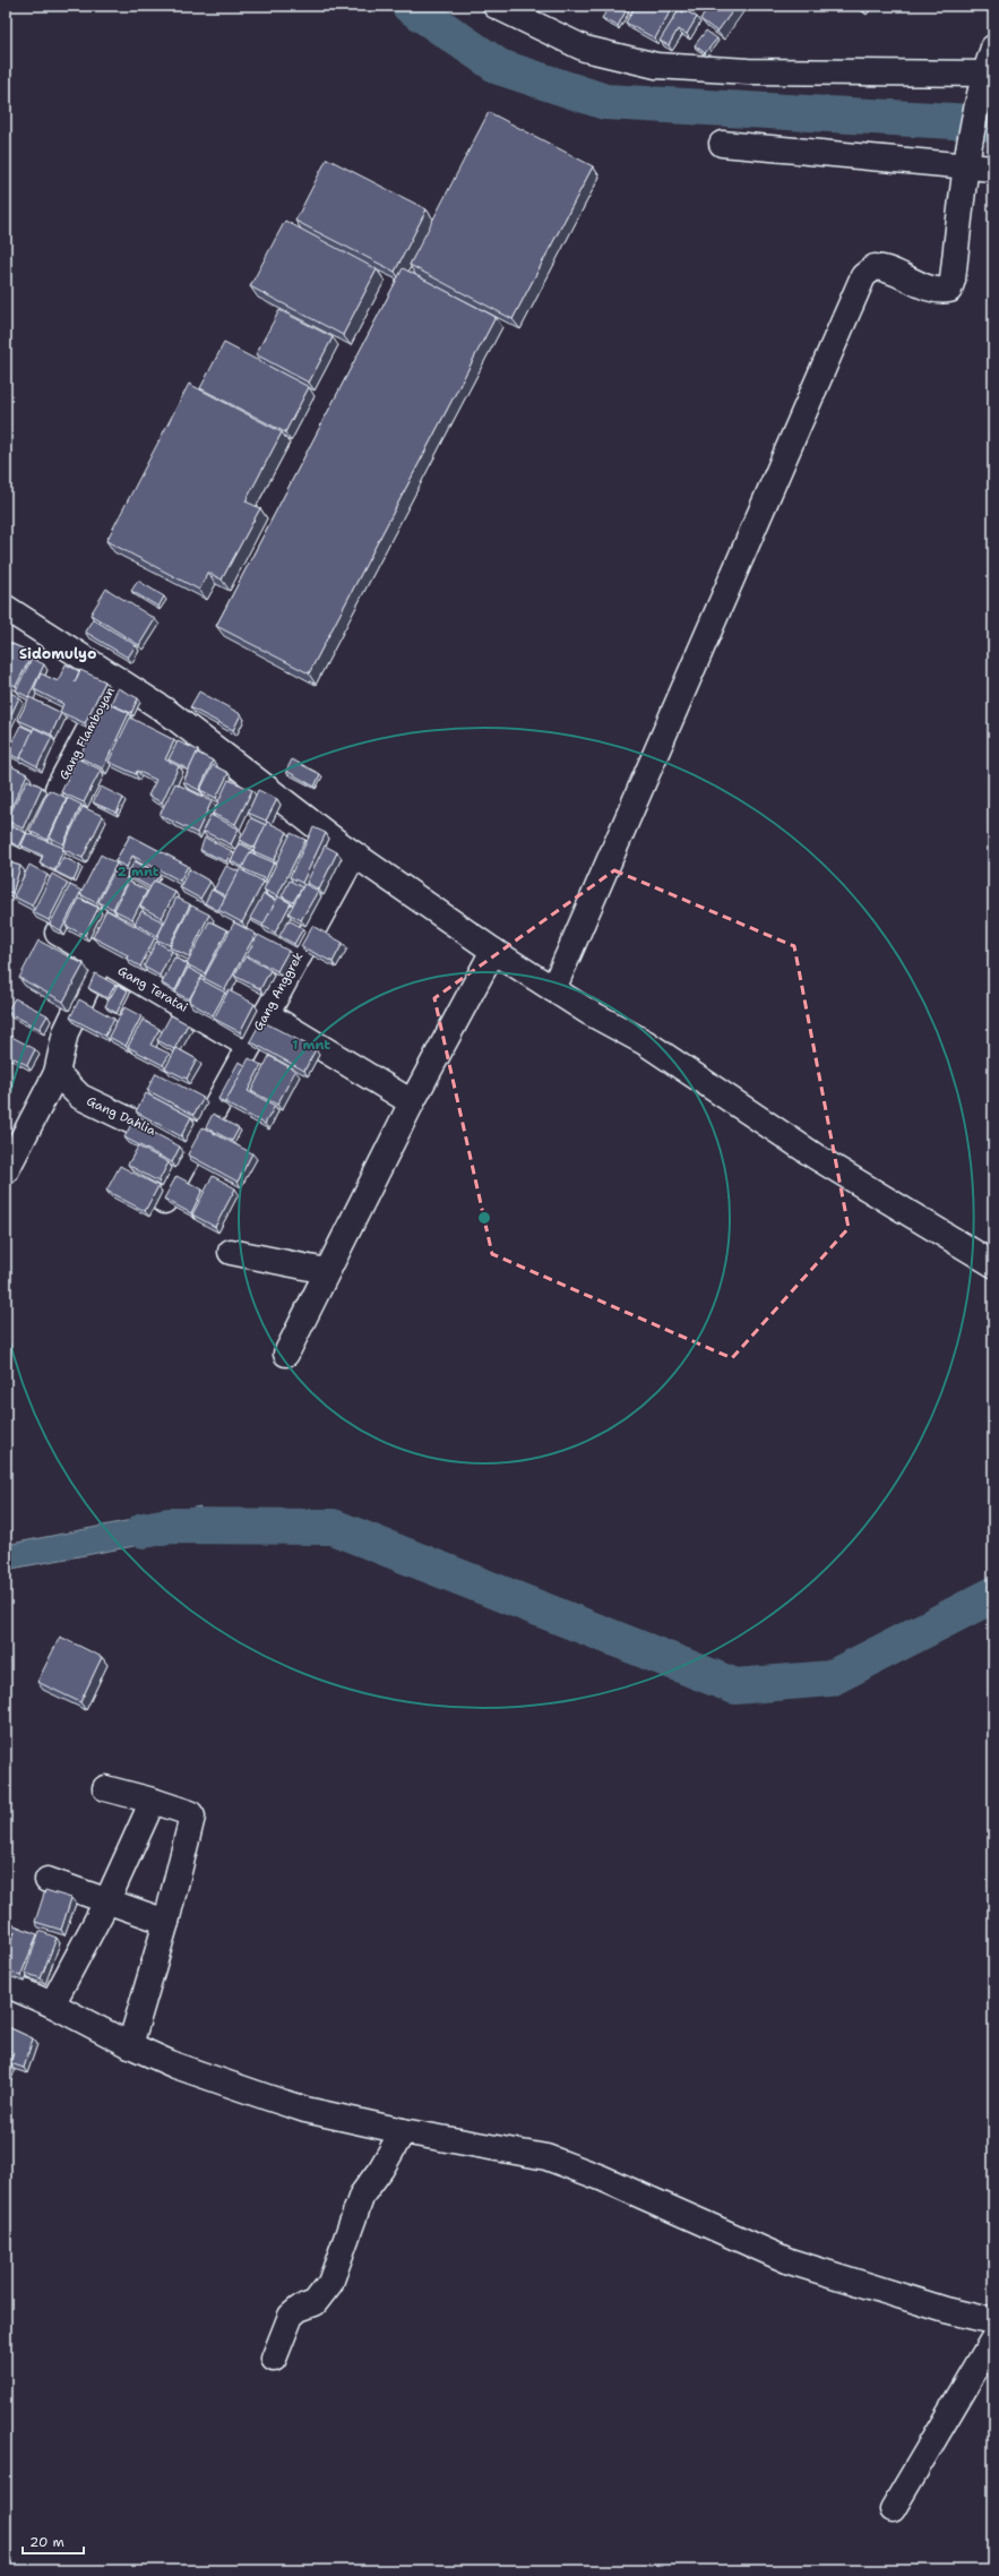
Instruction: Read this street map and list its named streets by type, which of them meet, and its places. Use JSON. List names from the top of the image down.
{
  "streets": {
    "street": [
      "Gang Flamboyan",
      "Gang Teratai",
      "Gang Anggrek",
      "Gang Dahlia"
    ]
  },
  "crossings": [
    ["Gang Teratai", "Gang Anggrek"],
    ["Gang Anggrek", "Gang Dahlia"]
  ],
  "districts": ["Sidomulyo"],
  "scale_bar": "20 m",
  "rings": ["2 mnt", "1 mnt"]
}
